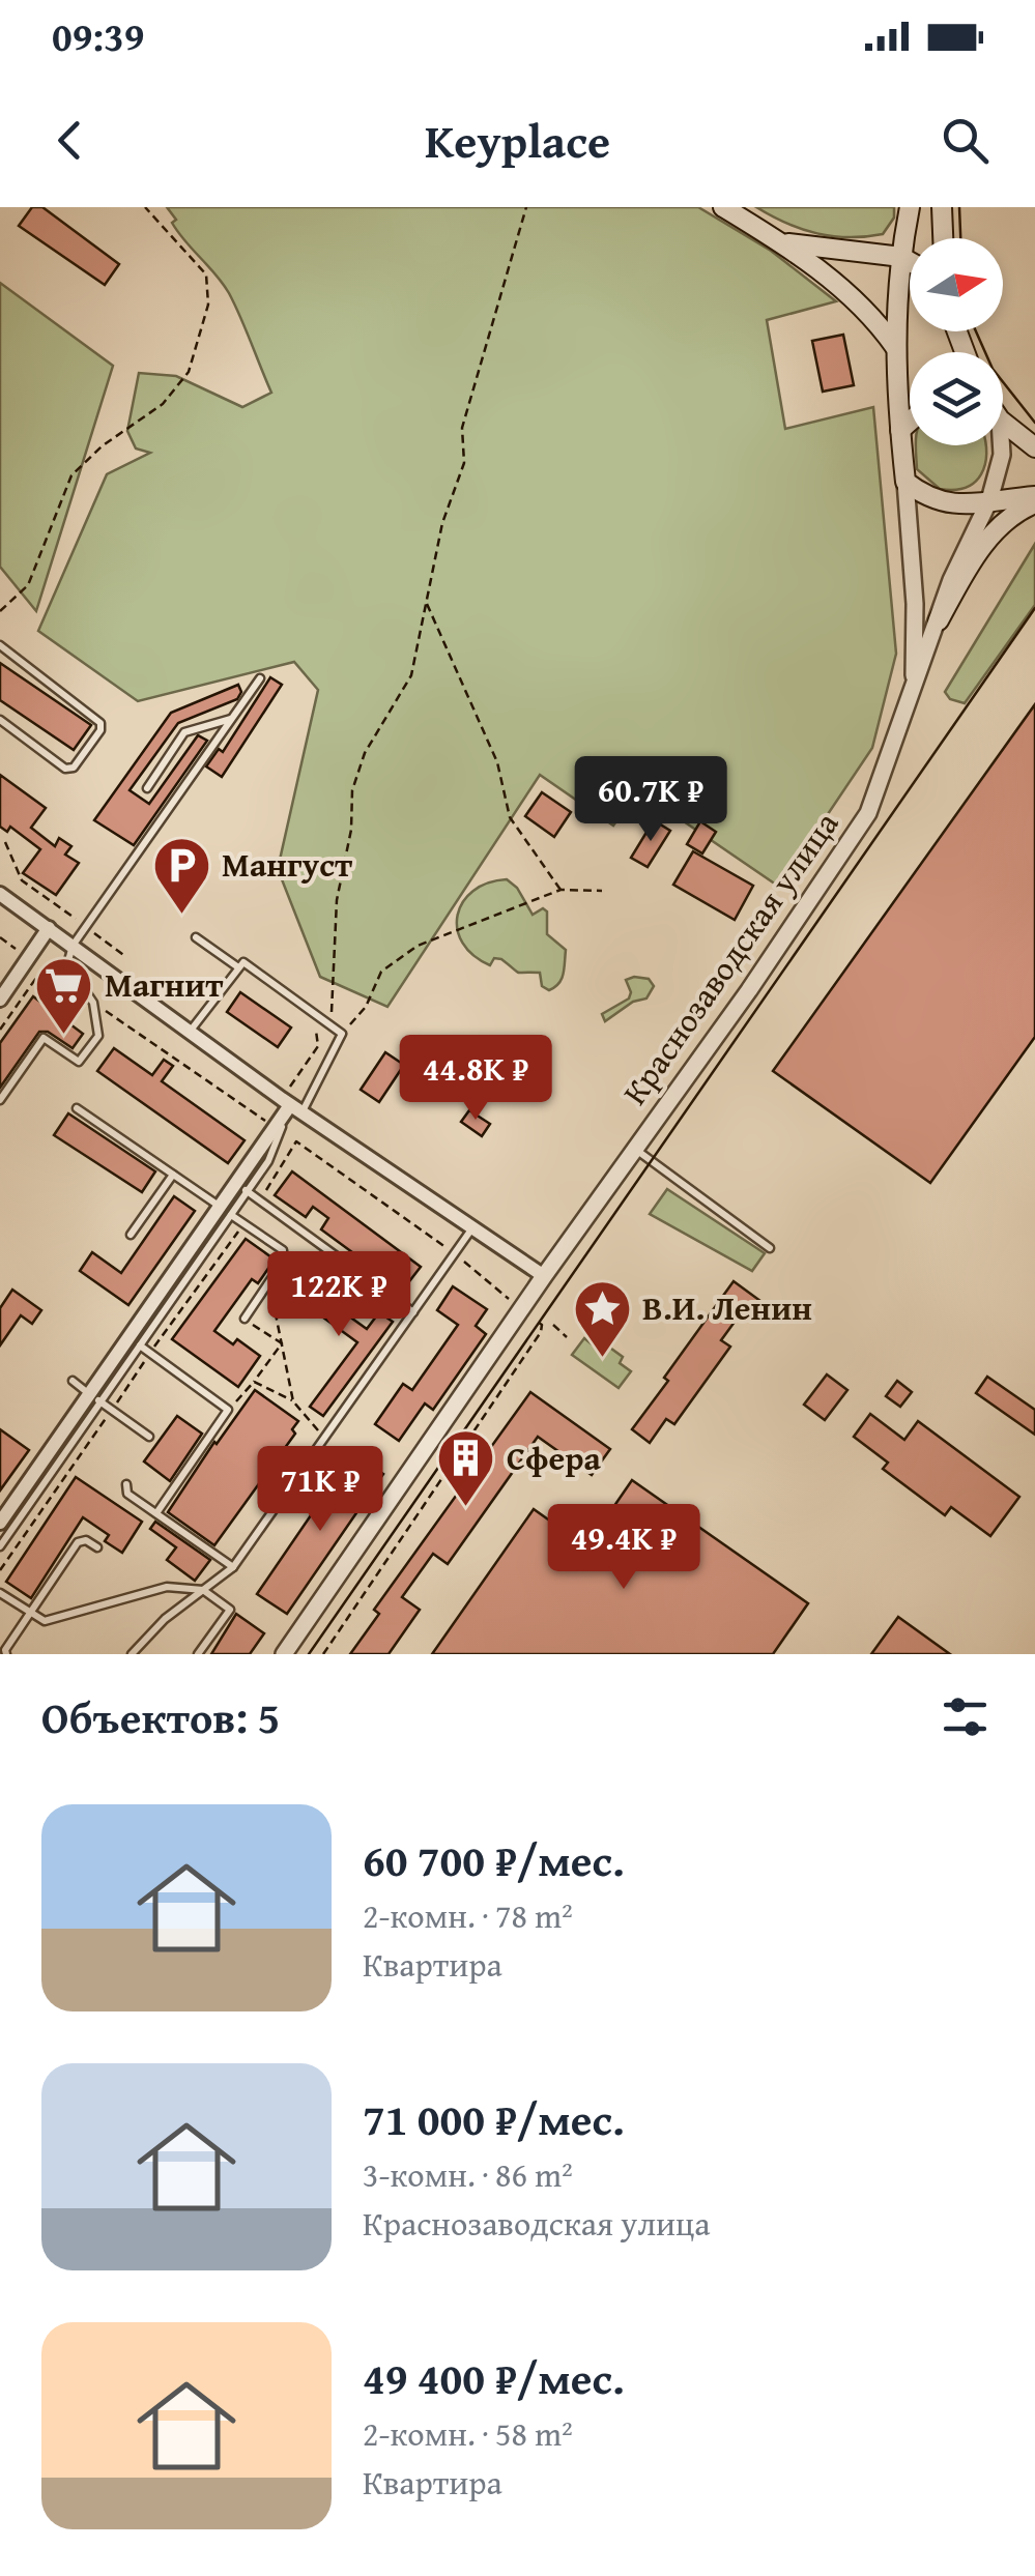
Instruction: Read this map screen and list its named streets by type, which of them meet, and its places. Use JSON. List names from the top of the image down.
{
  "streets": {
    "street": ["Краснозаводская улица"]
  },
  "places": {
    "parking": ["Мангуст"],
    "supermarket": ["Магнит"],
    "place": ["В.И. Ленин"],
    "building": ["Сфера"]
  },
  "north": "right",
  "page": {
    "status": "09:39",
    "header": "Keyplace",
    "price": [
      "60.7K ₽",
      "44.8K ₽",
      "122K ₽",
      "71K ₽",
      "49.4K ₽"
    ],
    "heading": "Объектов: 5",
    "list": [
      {
        "name": "60 700 ₽/мес.",
        "note": "2-комн. · 78 m² · Квартира"
      },
      {
        "name": "71 000 ₽/мес.",
        "note": "3-комн. · 86 m² · Краснозаводская улица"
      },
      {
        "name": "49 400 ₽/мес.",
        "note": "2-комн. · 58 m² · Квартира"
      }
    ]
  }
}
